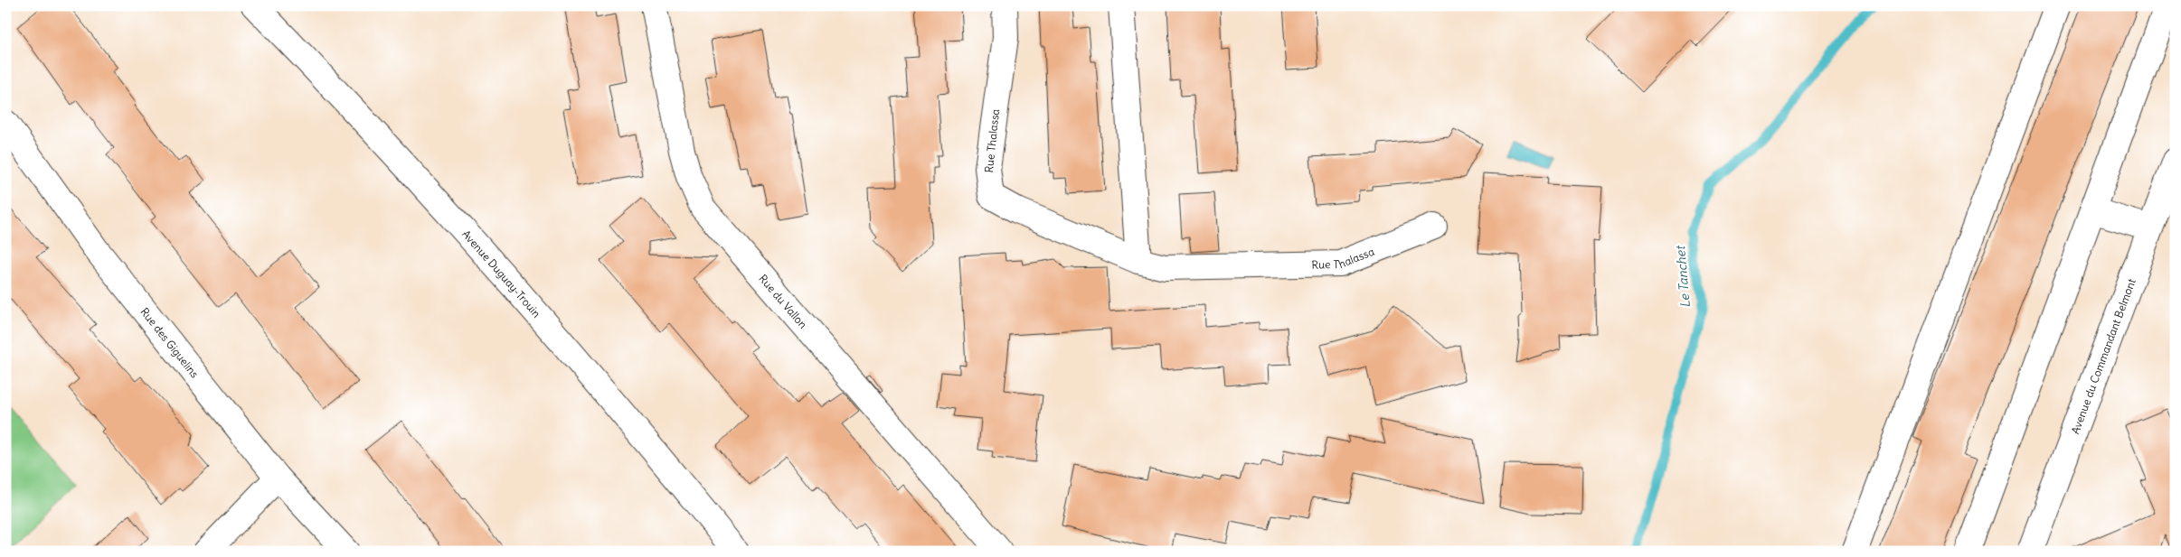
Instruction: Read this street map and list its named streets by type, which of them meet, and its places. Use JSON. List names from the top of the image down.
{
  "streets": {
    "street": [
      "Rue Thalassa",
      "Avenue Duguay-Trouin",
      "Rue du Vallon",
      "Rue des Giguelins",
      "Avenue du Commandant Belmont"
    ]
  },
  "water": ["Le Tanchet"]
}
